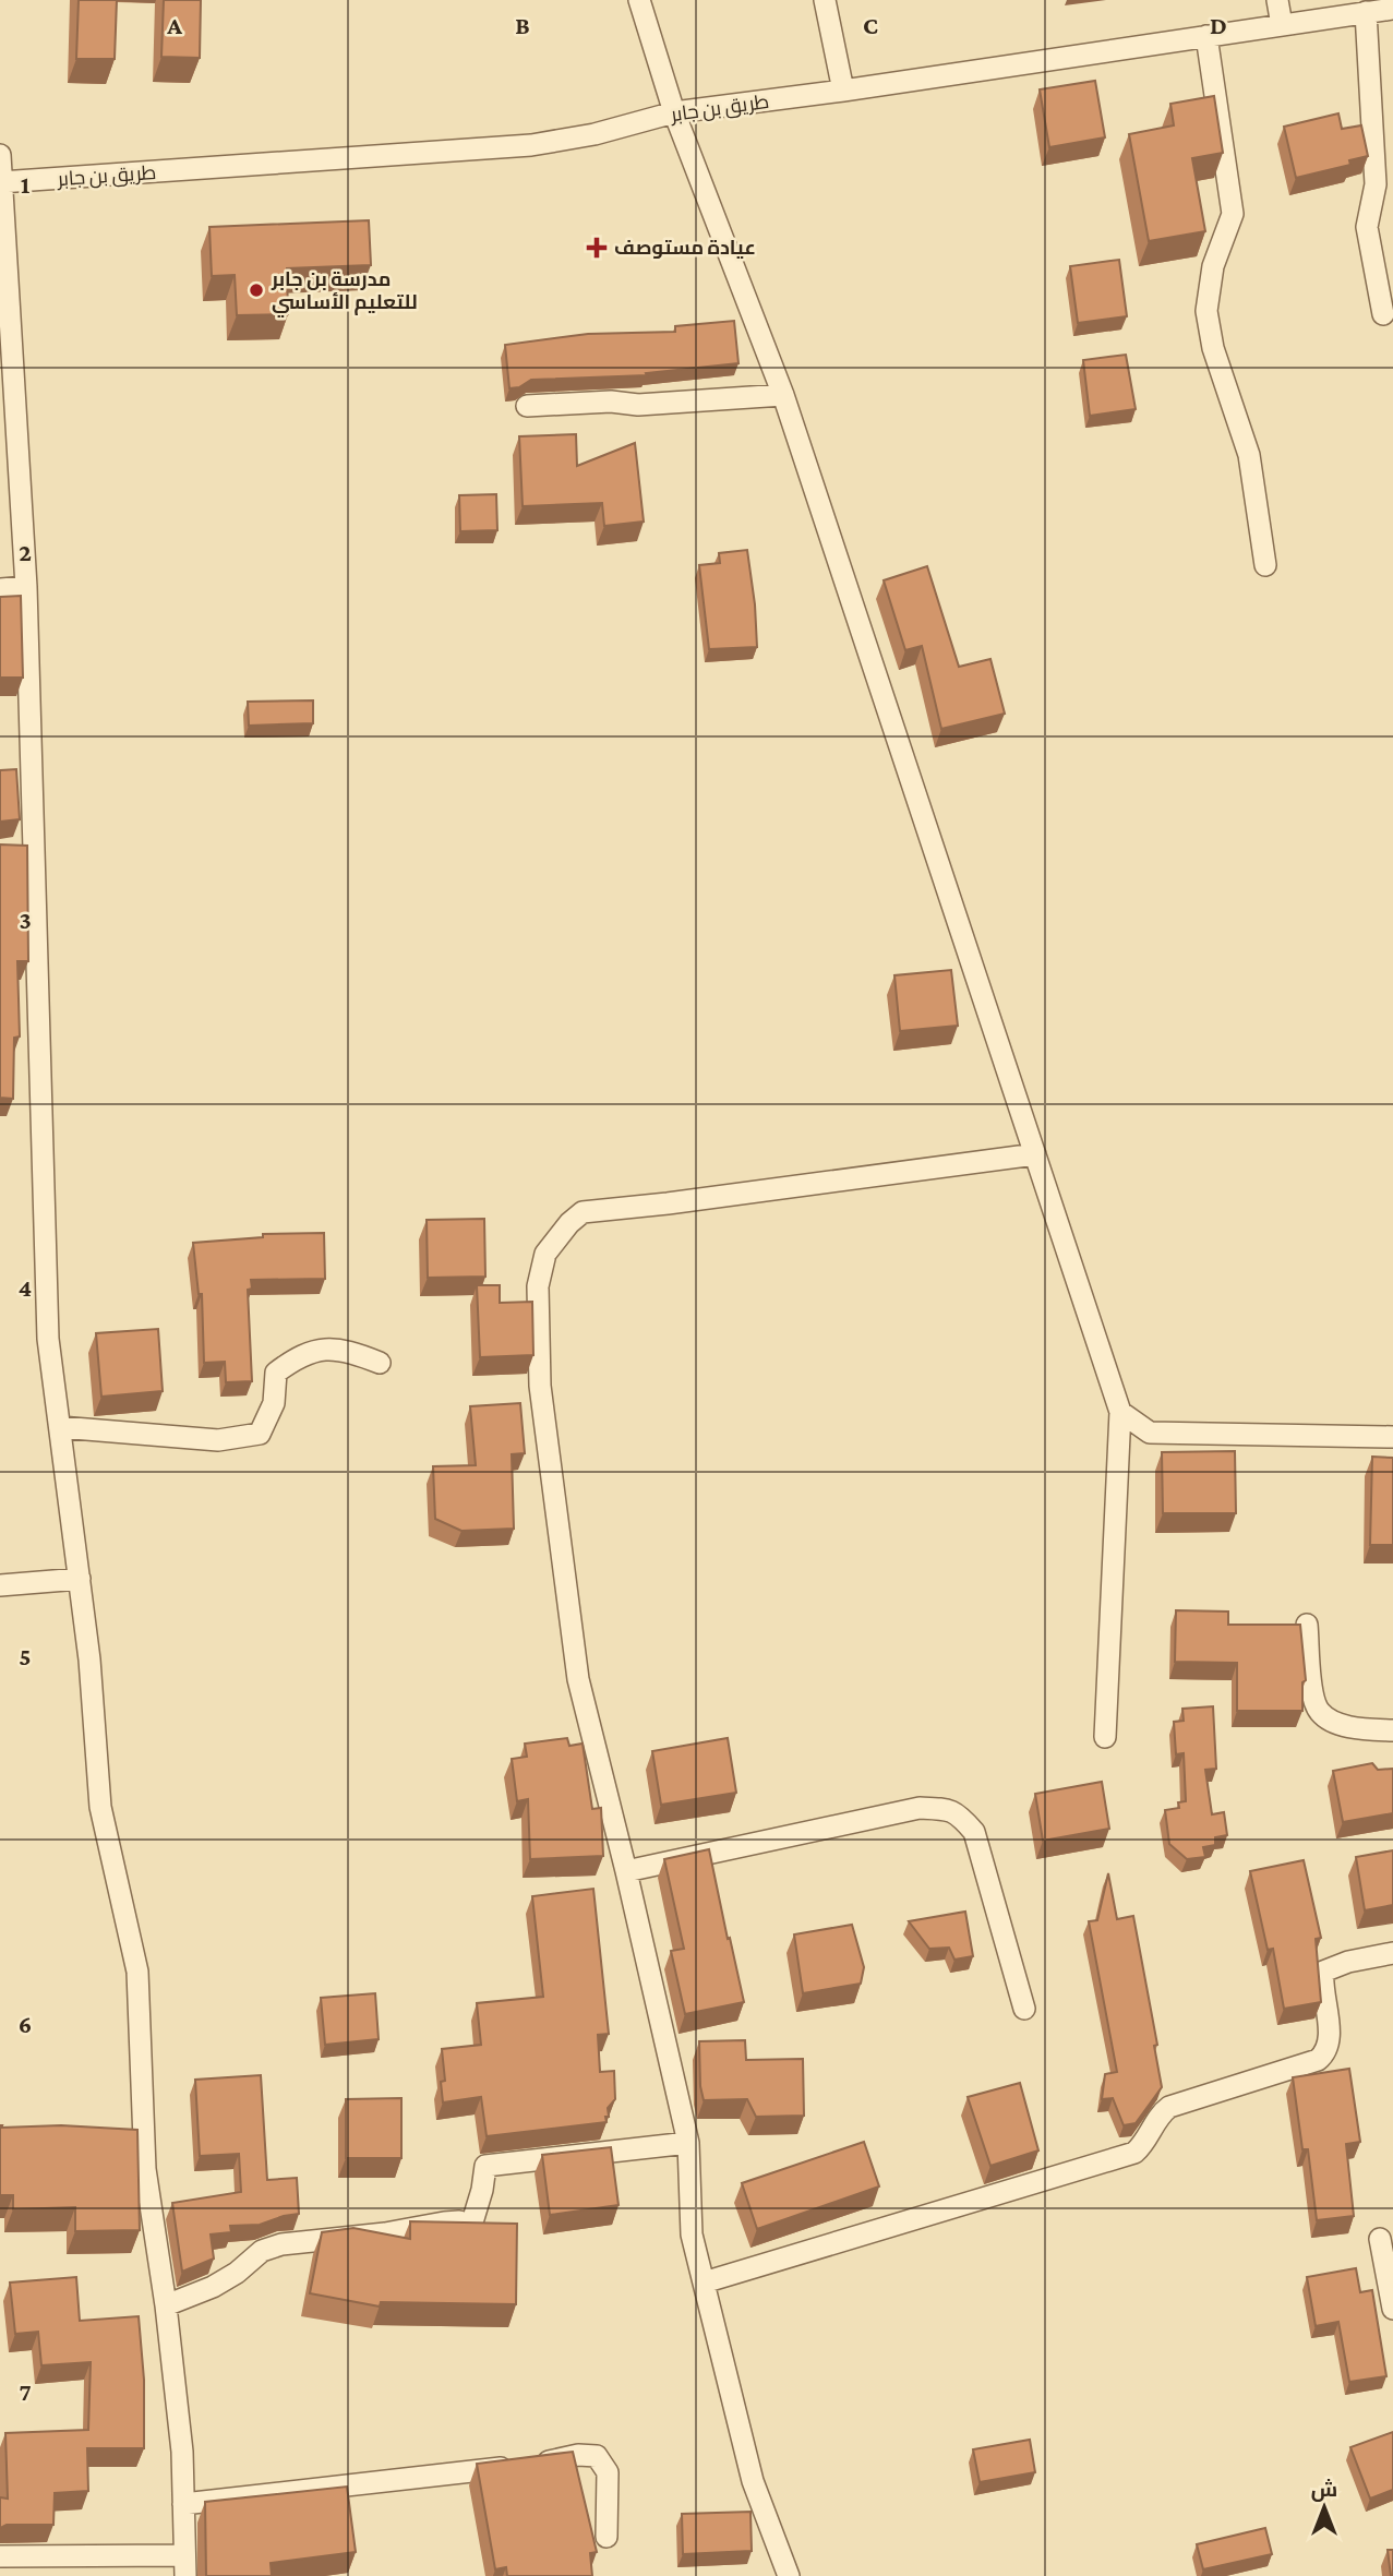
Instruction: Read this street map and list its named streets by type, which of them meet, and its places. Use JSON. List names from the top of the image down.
{
  "streets": {
    "street": ["طريق بن جابر"]
  },
  "places": {
    "health": ["عيادة مستوصف"],
    "other": ["مدرسة بن جابر للتعليم الأساسي"]
  },
  "north": "top",
  "grid": {
    "columns": [
      "A",
      "B",
      "C",
      "D"
    ],
    "rows": [
      "1",
      "2",
      "3",
      "4",
      "5",
      "6",
      "7"
    ]
  }
}
